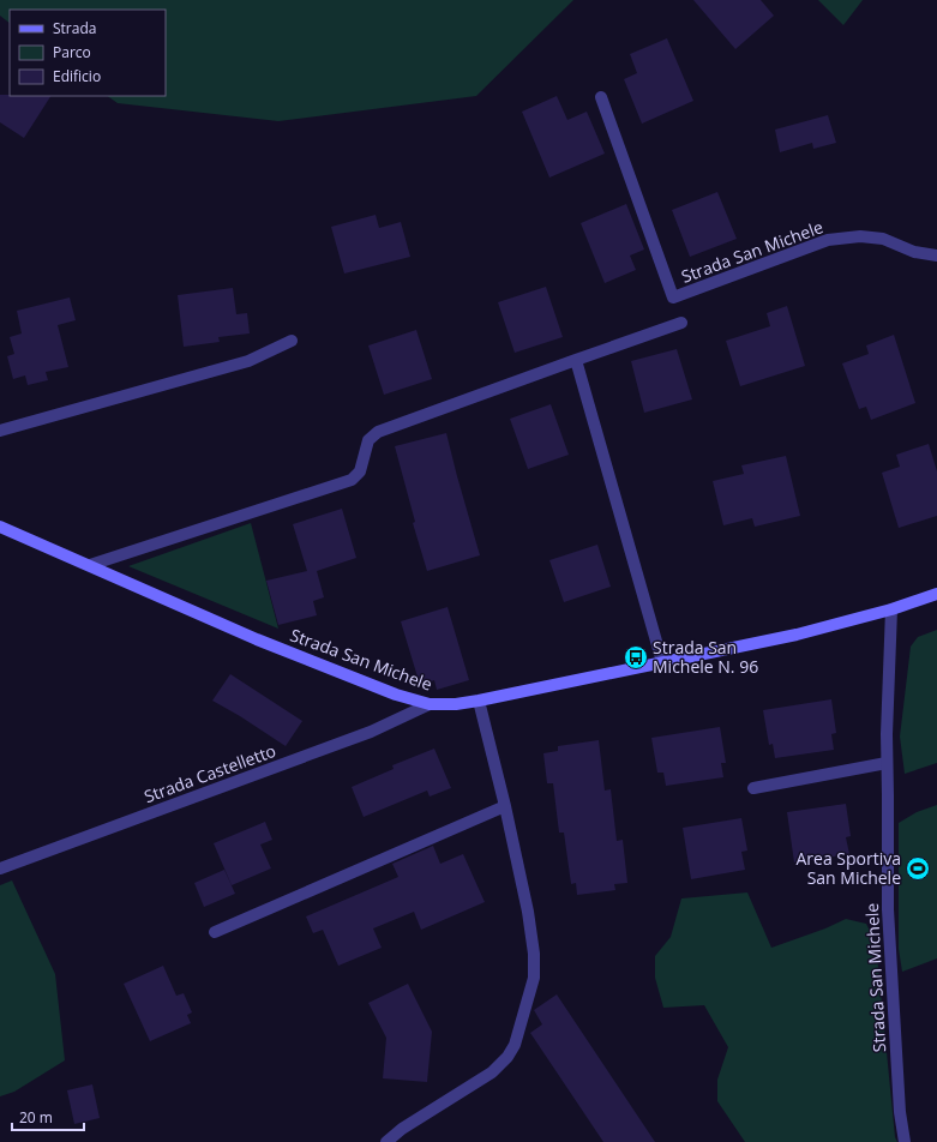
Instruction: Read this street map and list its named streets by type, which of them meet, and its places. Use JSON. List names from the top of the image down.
{
  "streets": {
    "street": ["Strada San Michele", "Strada Castelletto"]
  },
  "crossings": [
    ["Strada San Michele", "Strada Castelletto"]
  ],
  "places": {
    "bus stop": ["Strada San Michele N. 96"],
    "sports": ["Area Sportiva San Michele"]
  },
  "legend": ["Strada", "Parco", "Edificio"],
  "scale_bar": "20 m"
}
